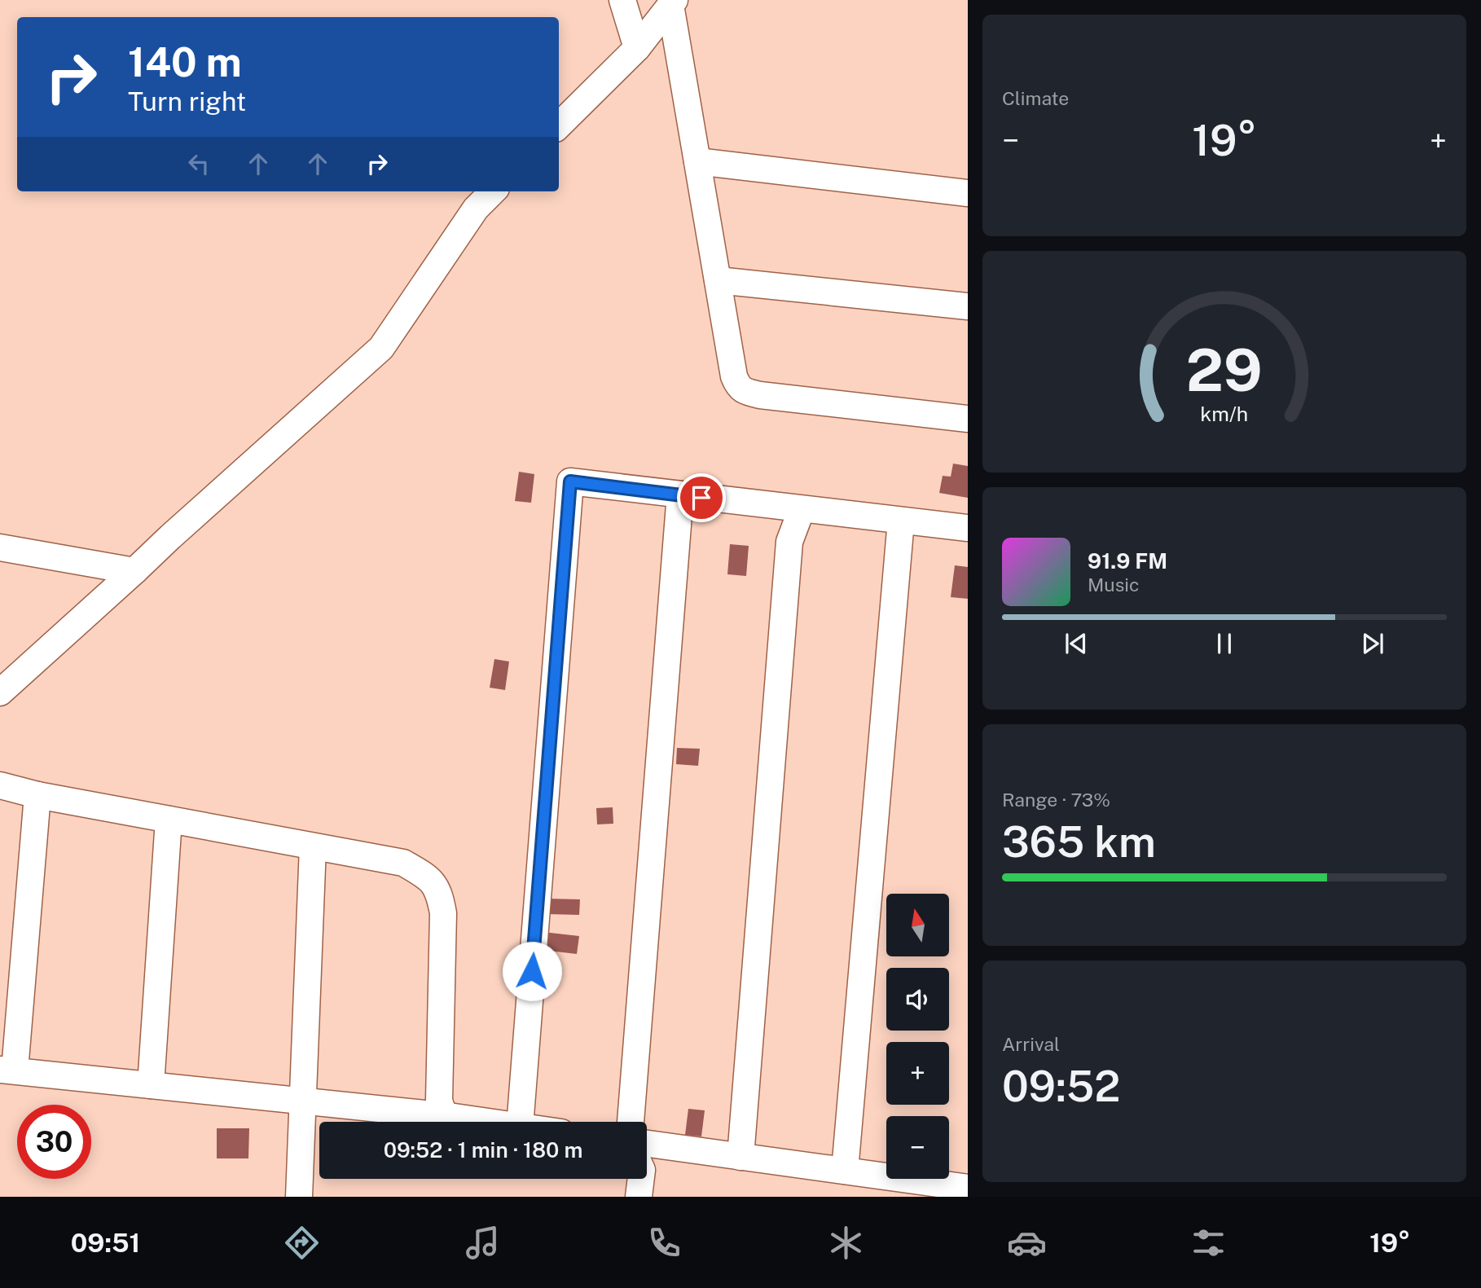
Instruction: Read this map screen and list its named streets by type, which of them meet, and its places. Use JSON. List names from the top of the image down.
{
  "north": "top",
  "page": {
    "tile": [
      "Climate",
      ["Range · 73%", "365 km"],
      ["Arrival", "09:52"]
    ],
    "turn": ["140 m", "Turn right"],
    "heat": ["−", "19°", "+"],
    "song": ["91.9 FM", "Music"],
    "map_buttons": ["+", "−"],
    "limit": "30",
    "trip": "09:52 · 1 min · 180 m",
    "tabs": ["09:51", "19°"],
    "gauge": ["29", "km/h"]
  }
}
